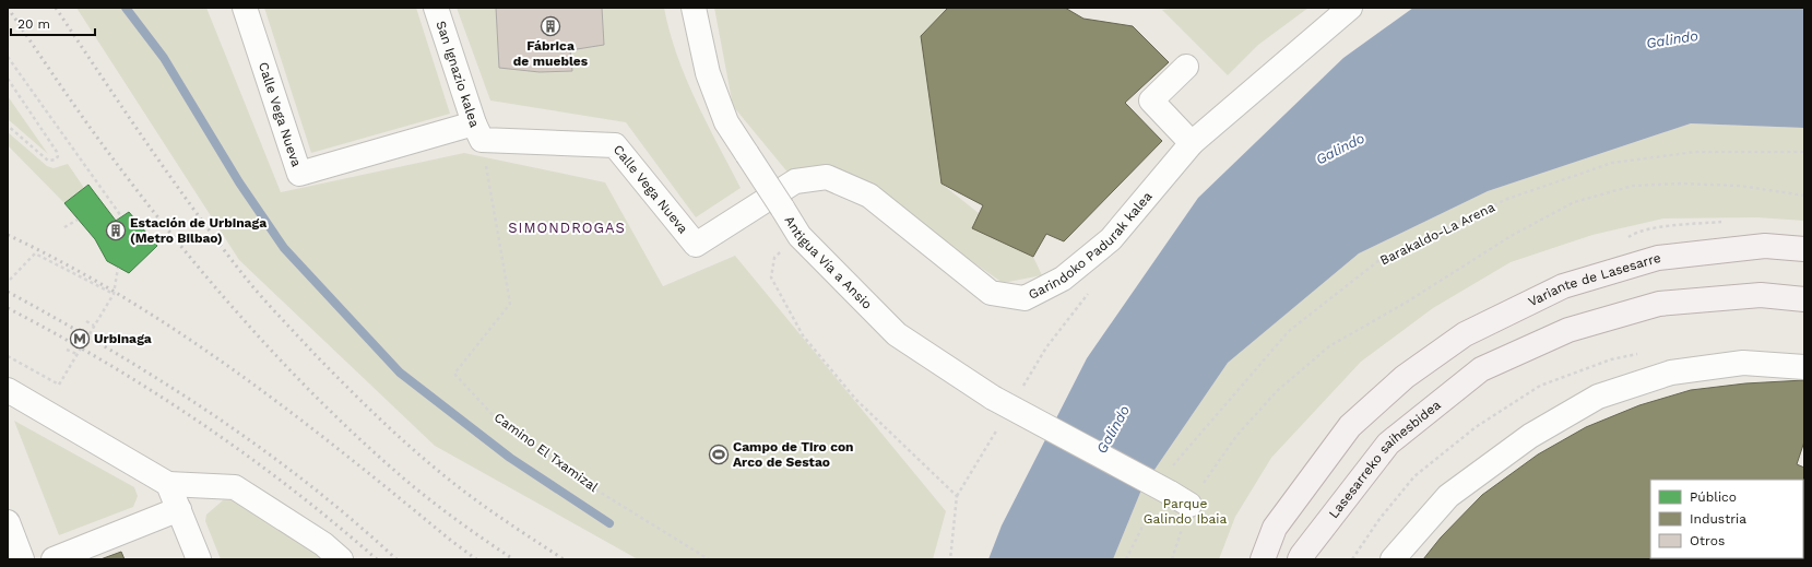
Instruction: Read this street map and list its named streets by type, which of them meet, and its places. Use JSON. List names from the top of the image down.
{
  "streets": {
    "main road": ["Variante de Lasesarre", "Lasesarreko saihesbidea"],
    "street": [
      "San Ignazio kalea",
      "Calle Vega Nueva",
      "Garindoko Padurak kalea",
      "Antigua Vía a Ansio"
    ],
    "path": ["Barakaldo-La Arena", "Camino El Txamizal"]
  },
  "crossings": [
    ["San Ignazio kalea", "Calle Vega Nueva"],
    ["San Ignazio kalea", "Camino El Txamizal"],
    ["Calle Vega Nueva", "Garindoko Padurak kalea"],
    ["Calle Vega Nueva", "Camino El Txamizal"]
  ],
  "districts": ["SIMONDROGAS"],
  "water": ["Galindo"],
  "parks": ["Parque Galindo Ibaia"],
  "places": {
    "building": ["Fábrica de muebles", "Estación de Urbinaga (Metro Bilbao)"],
    "metro station": ["Urbinaga"],
    "sports": ["Campo de Tiro con Arco de Sestao"]
  },
  "legend": ["Público", "Industria", "Otros"],
  "scale_bar": "20 m"
}
